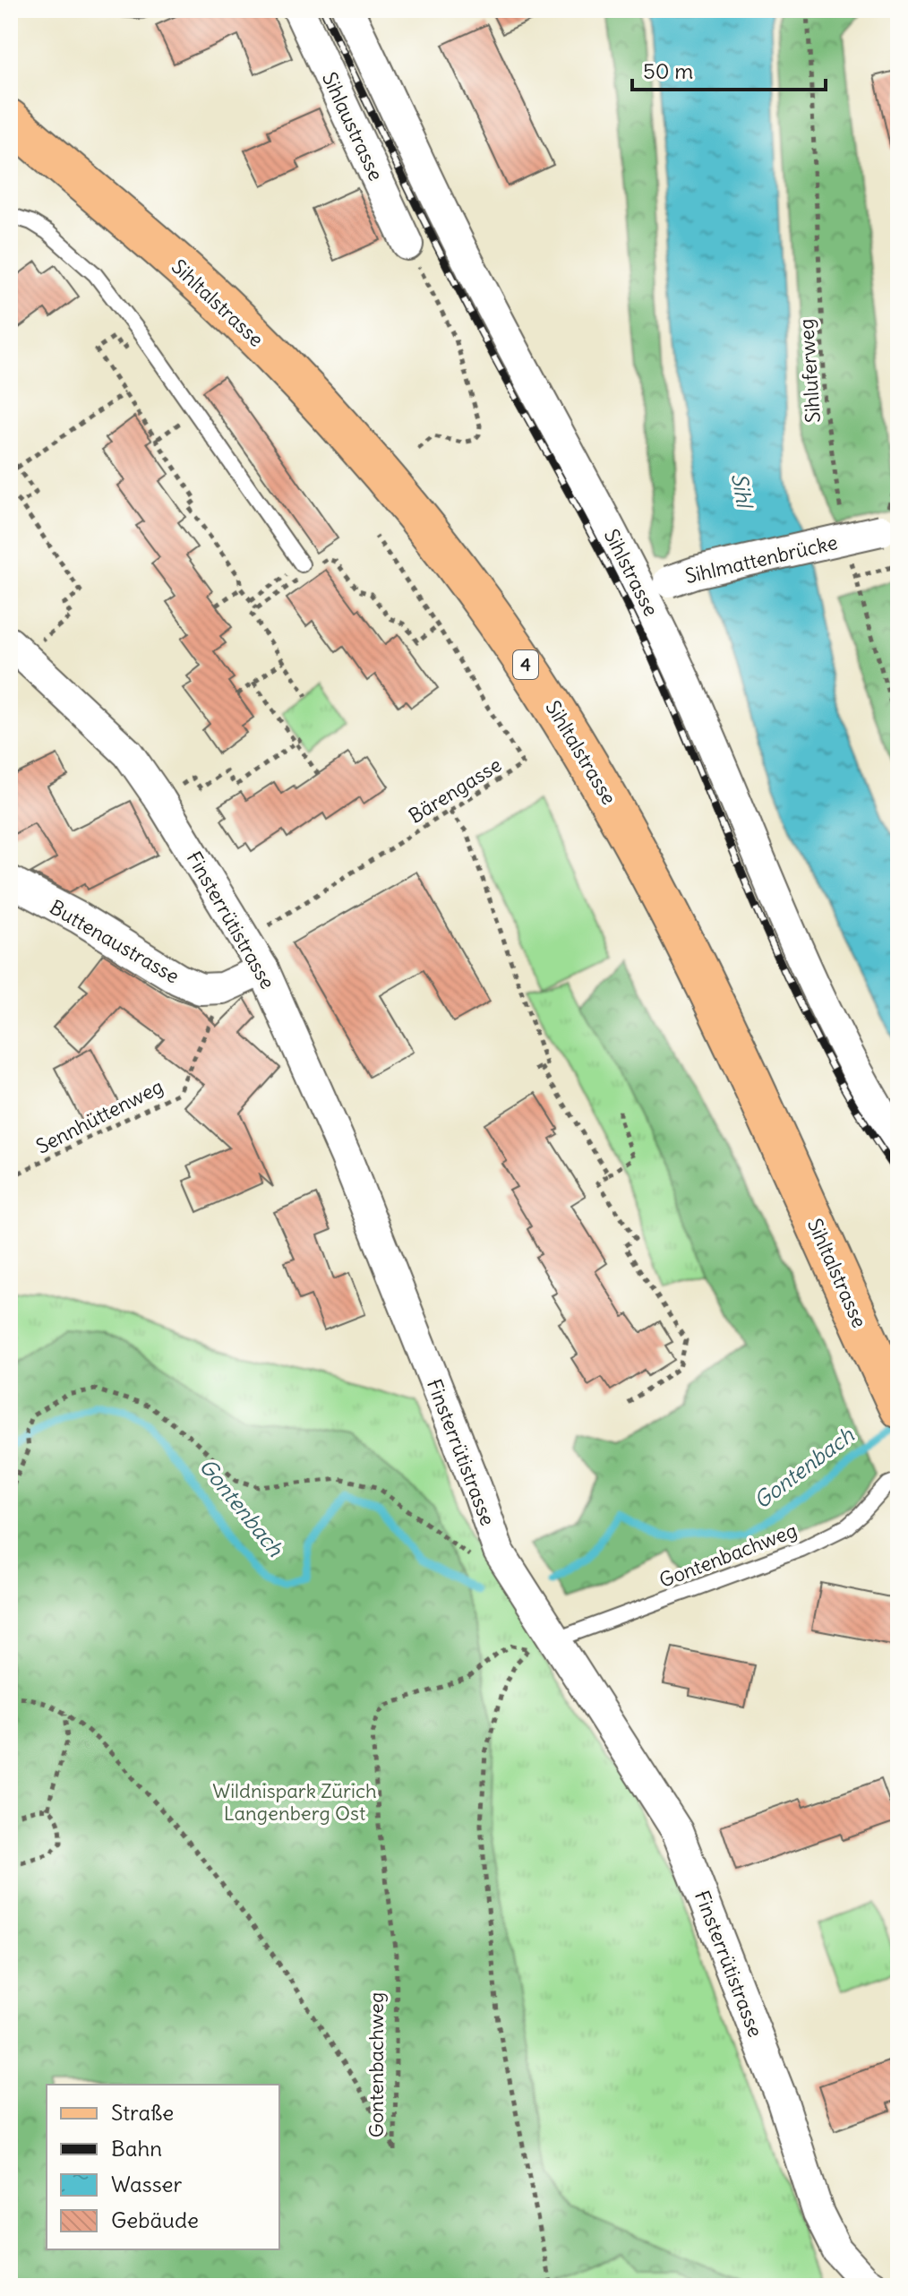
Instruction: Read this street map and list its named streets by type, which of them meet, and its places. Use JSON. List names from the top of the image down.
{
  "streets": {
    "main road": ["Sihltalstrasse", "4"],
    "street": [
      "Sihlaustrasse",
      "Sihlmattenbrücke",
      "Sihlstrasse",
      "Finsterrütistrasse",
      "Buttenaustrasse"
    ],
    "lane": ["Gontenbachweg"],
    "path": ["Sihluferweg", "Bärengasse", "Sennhüttenweg"]
  },
  "crossings": [
    ["Sihlmattenbrücke", "Sihlstrasse"],
    ["Bärengasse", "Finsterrütistrasse"],
    ["Finsterrütistrasse", "Gontenbachweg"],
    ["Buttenaustrasse", "Sennhüttenweg"]
  ],
  "water": ["Sihl", "Gontenbach"],
  "parks": ["Wildnispark Zürich Langenberg Ost"],
  "legend": [
    "Straße",
    "Bahn",
    "Wasser",
    "Gebäude"
  ],
  "scale_bar": "50 m"
}
